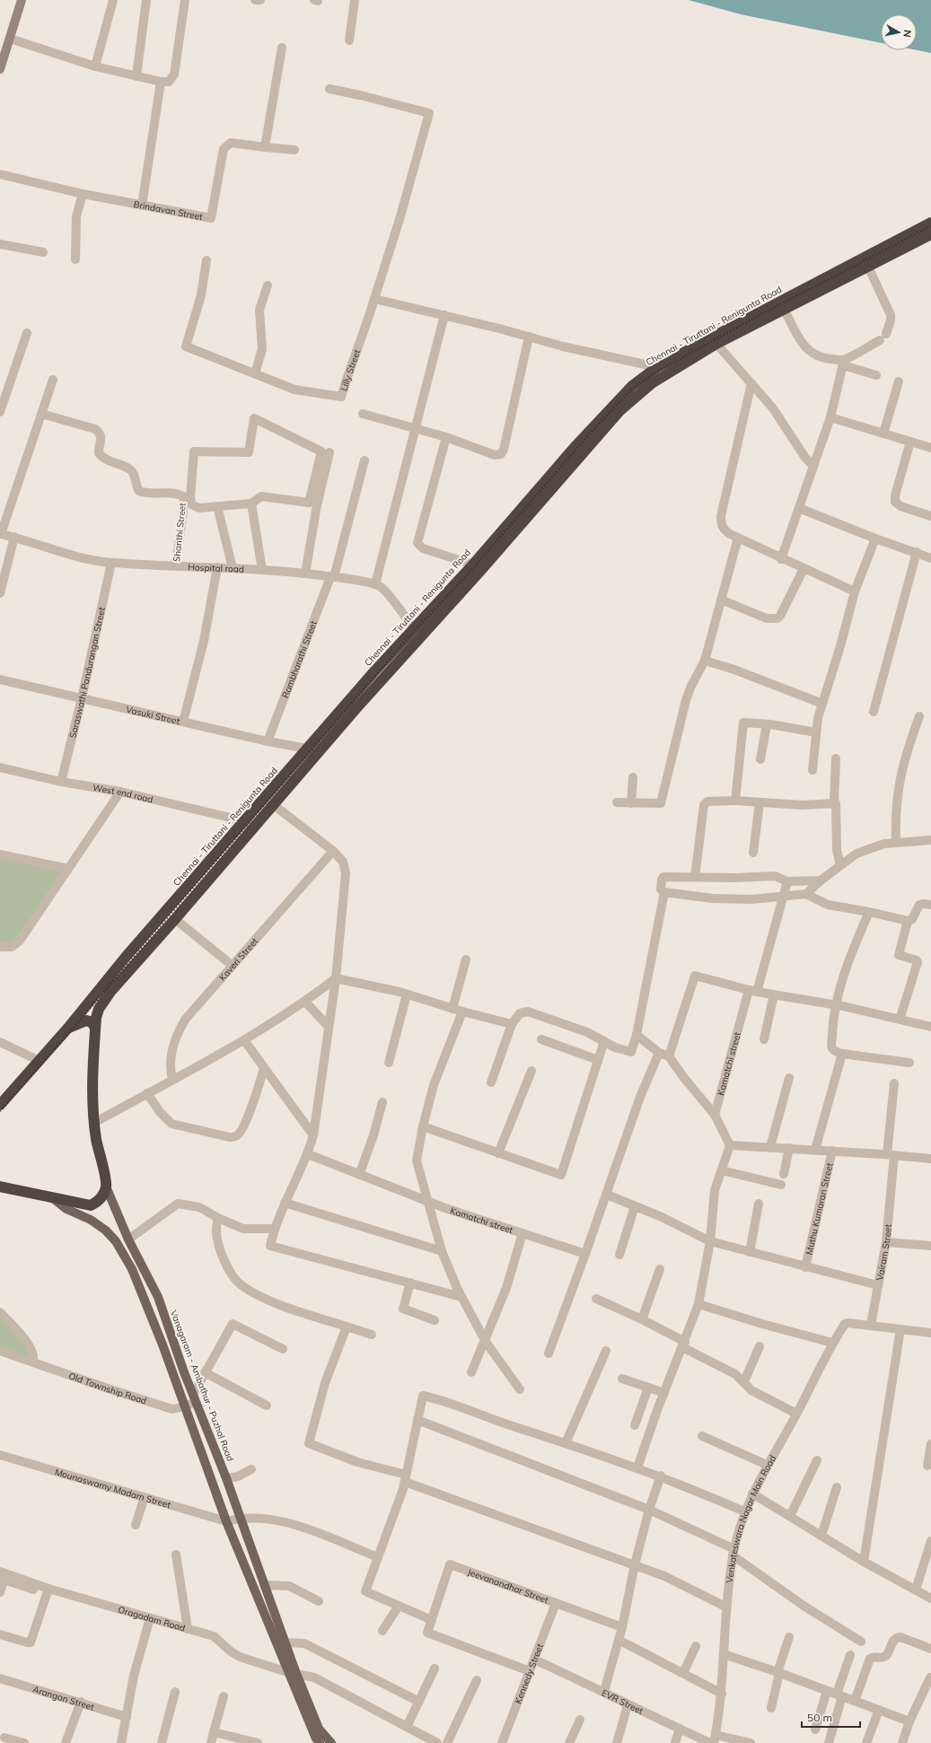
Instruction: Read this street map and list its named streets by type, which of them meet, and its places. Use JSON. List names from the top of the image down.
{
  "streets": {
    "highway": ["Chennai - Tiruttani - Renigunta Road", "Vanagaram - Ambathur - Puzhal Road"],
    "street": [
      "Brindavan Street",
      "Lilly Street",
      "Shanthi Street",
      "Hospital road",
      "Rambharathi Street",
      "Saraswathi Pandurangan Street",
      "Vasuki Street",
      "West end road",
      "Kaveri Street",
      "Kamatchi street",
      "Muthu Kumaran Street",
      "Vairam Street",
      "Old Township Road",
      "Mounaswamy Madam Street",
      "Venkateswara Nagar Main Road",
      "Jeevanandhar Street",
      "Oragadam Road",
      "Kennedy Street",
      "Arangan Street",
      "EVR Street"
    ]
  },
  "crossings": [
    ["Chennai - Tiruttani - Renigunta Road", "Vasuki Street"],
    ["Chennai - Tiruttani - Renigunta Road", "West end road"],
    ["Chennai - Tiruttani - Renigunta Road", "Vanagaram - Ambathur - Puzhal Road"],
    ["Shanthi Street", "Hospital road"],
    ["Hospital road", "Rambharathi Street"],
    ["Hospital road", "Saraswathi Pandurangan Street"],
    ["Rambharathi Street", "Vasuki Street"],
    ["Saraswathi Pandurangan Street", "Vasuki Street"],
    ["Saraswathi Pandurangan Street", "West end road"],
    ["Vairam Street", "Venkateswara Nagar Main Road"],
    ["Vanagaram - Ambathur - Puzhal Road", "Old Township Road"],
    ["Vanagaram - Ambathur - Puzhal Road", "Oragadam Road"],
    ["Venkateswara Nagar Main Road", "EVR Street"],
    ["Jeevanandhar Street", "Kennedy Street"],
    ["Kennedy Street", "EVR Street"]
  ],
  "scale_bar": "50 m",
  "north": "right"
}
